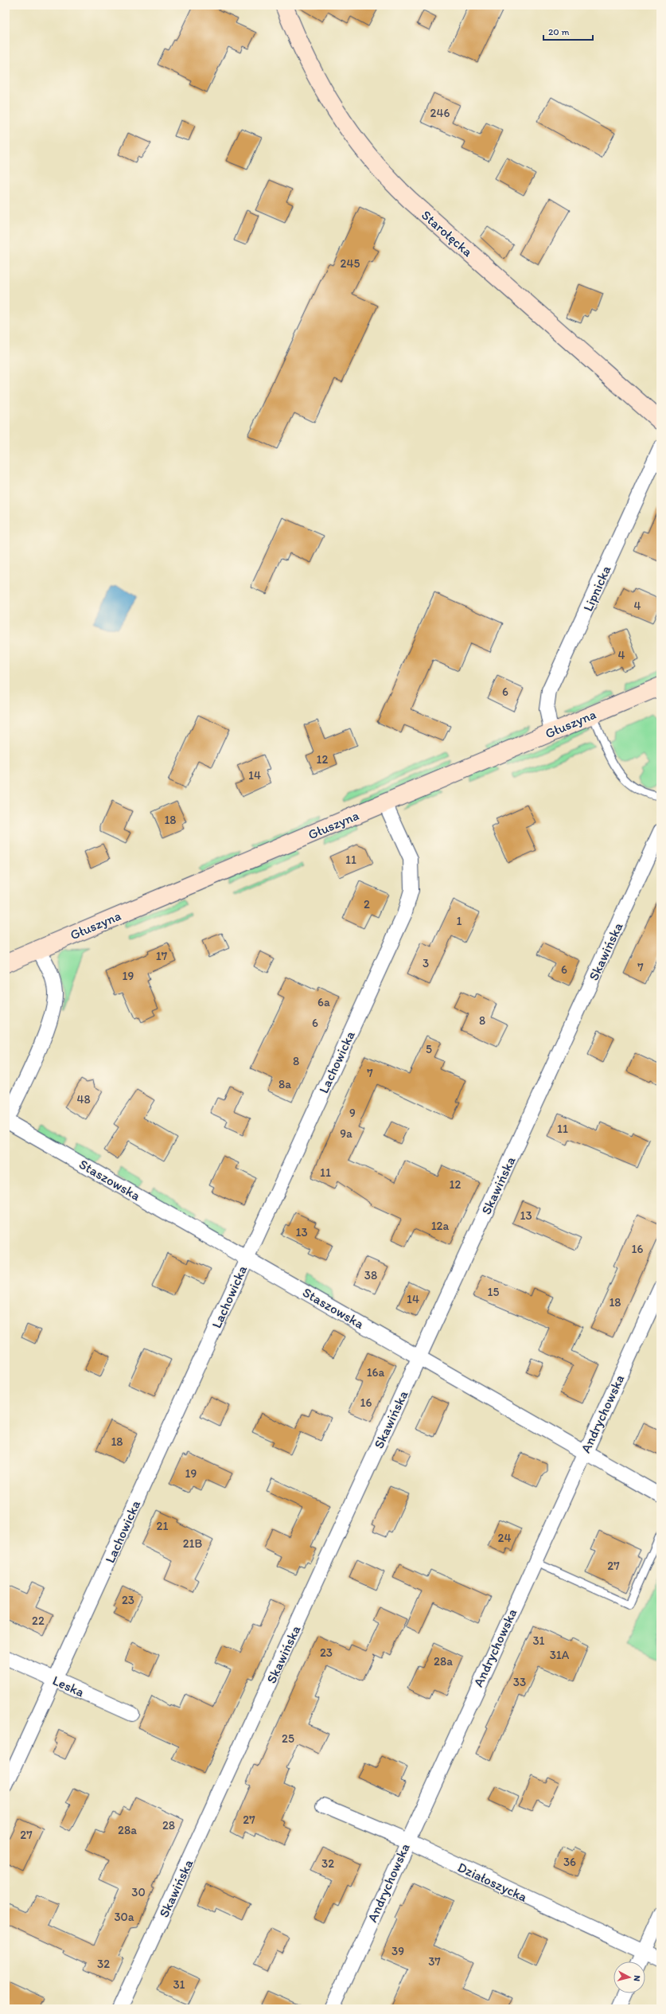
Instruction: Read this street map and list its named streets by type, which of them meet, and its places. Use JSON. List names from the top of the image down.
{
  "streets": {
    "street": [
      "Starołęcka",
      "Lipnicka",
      "Głuszyna",
      "Skawińska",
      "Lachowicka",
      "Staszowska",
      "Andrychowska",
      "Leska",
      "Działoszycka"
    ]
  },
  "crossings": [
    ["Lipnicka", "Głuszyna"],
    ["Głuszyna", "Lachowicka"],
    ["Skawińska", "Staszowska"],
    ["Lachowicka", "Staszowska"],
    ["Lachowicka", "Leska"],
    ["Staszowska", "Andrychowska"],
    ["Andrychowska", "Działoszycka"]
  ],
  "house_numbers": [
    "246",
    "245",
    "4",
    "4",
    "6",
    "12",
    "14",
    "18",
    "11",
    "2",
    "1",
    "17",
    "3",
    "7",
    "6",
    "19",
    "6a",
    "8",
    "6",
    "5",
    "8",
    "7",
    "8a",
    "48",
    "9",
    "11",
    "9a",
    "11",
    "12",
    "13",
    "12a",
    "13",
    "16",
    "38",
    "15",
    "14",
    "18",
    "16a",
    "16",
    "18",
    "19",
    "21",
    "24",
    "21B",
    "27",
    "23",
    "22",
    "31",
    "23",
    "31A",
    "28a",
    "33",
    "25",
    "27",
    "28",
    "28a",
    "27",
    "36",
    "32",
    "30",
    "30a",
    "39",
    "37",
    "32",
    "31"
  ],
  "scale_bar": "20 m",
  "north": "right"
}
